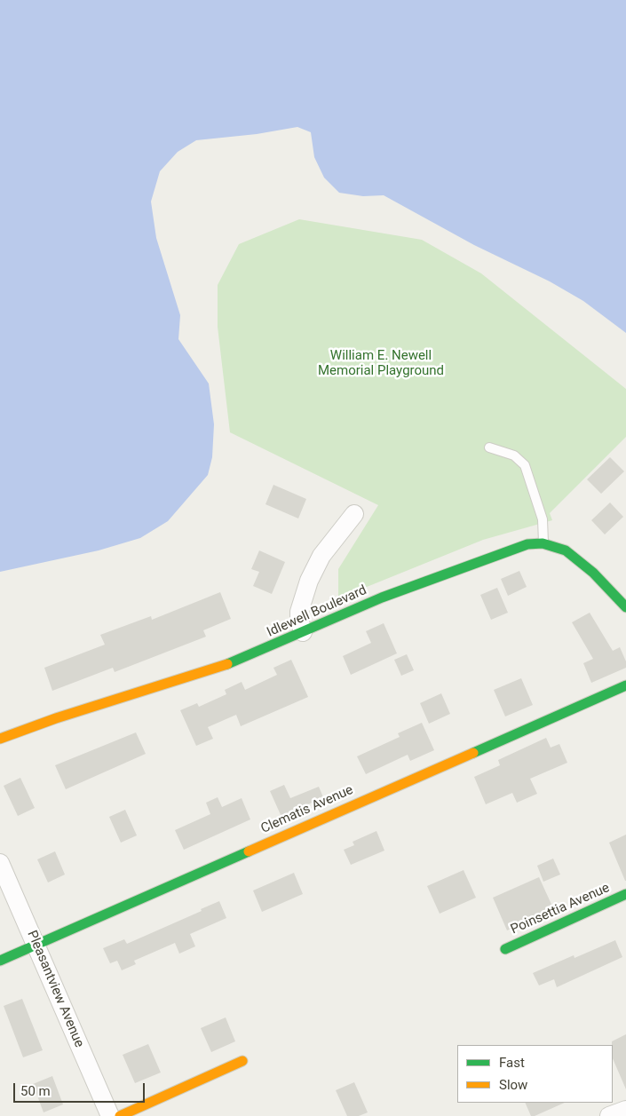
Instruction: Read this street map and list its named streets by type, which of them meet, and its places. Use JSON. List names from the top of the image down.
{
  "streets": {
    "street": [
      "Idlewell Boulevard",
      "Clematis Avenue",
      "Poinsettia Avenue",
      "Pleasantview Avenue"
    ]
  },
  "crossings": [
    ["Clematis Avenue", "Pleasantview Avenue"]
  ],
  "parks": ["William E. Newell Memorial Playground"],
  "legend": ["Fast", "Slow"],
  "scale_bar": "50 m"
}
